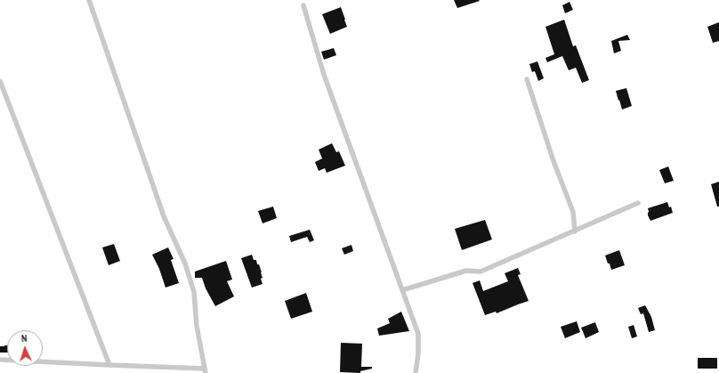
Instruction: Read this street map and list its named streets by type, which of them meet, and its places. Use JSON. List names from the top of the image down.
{
  "north": "top"
}
